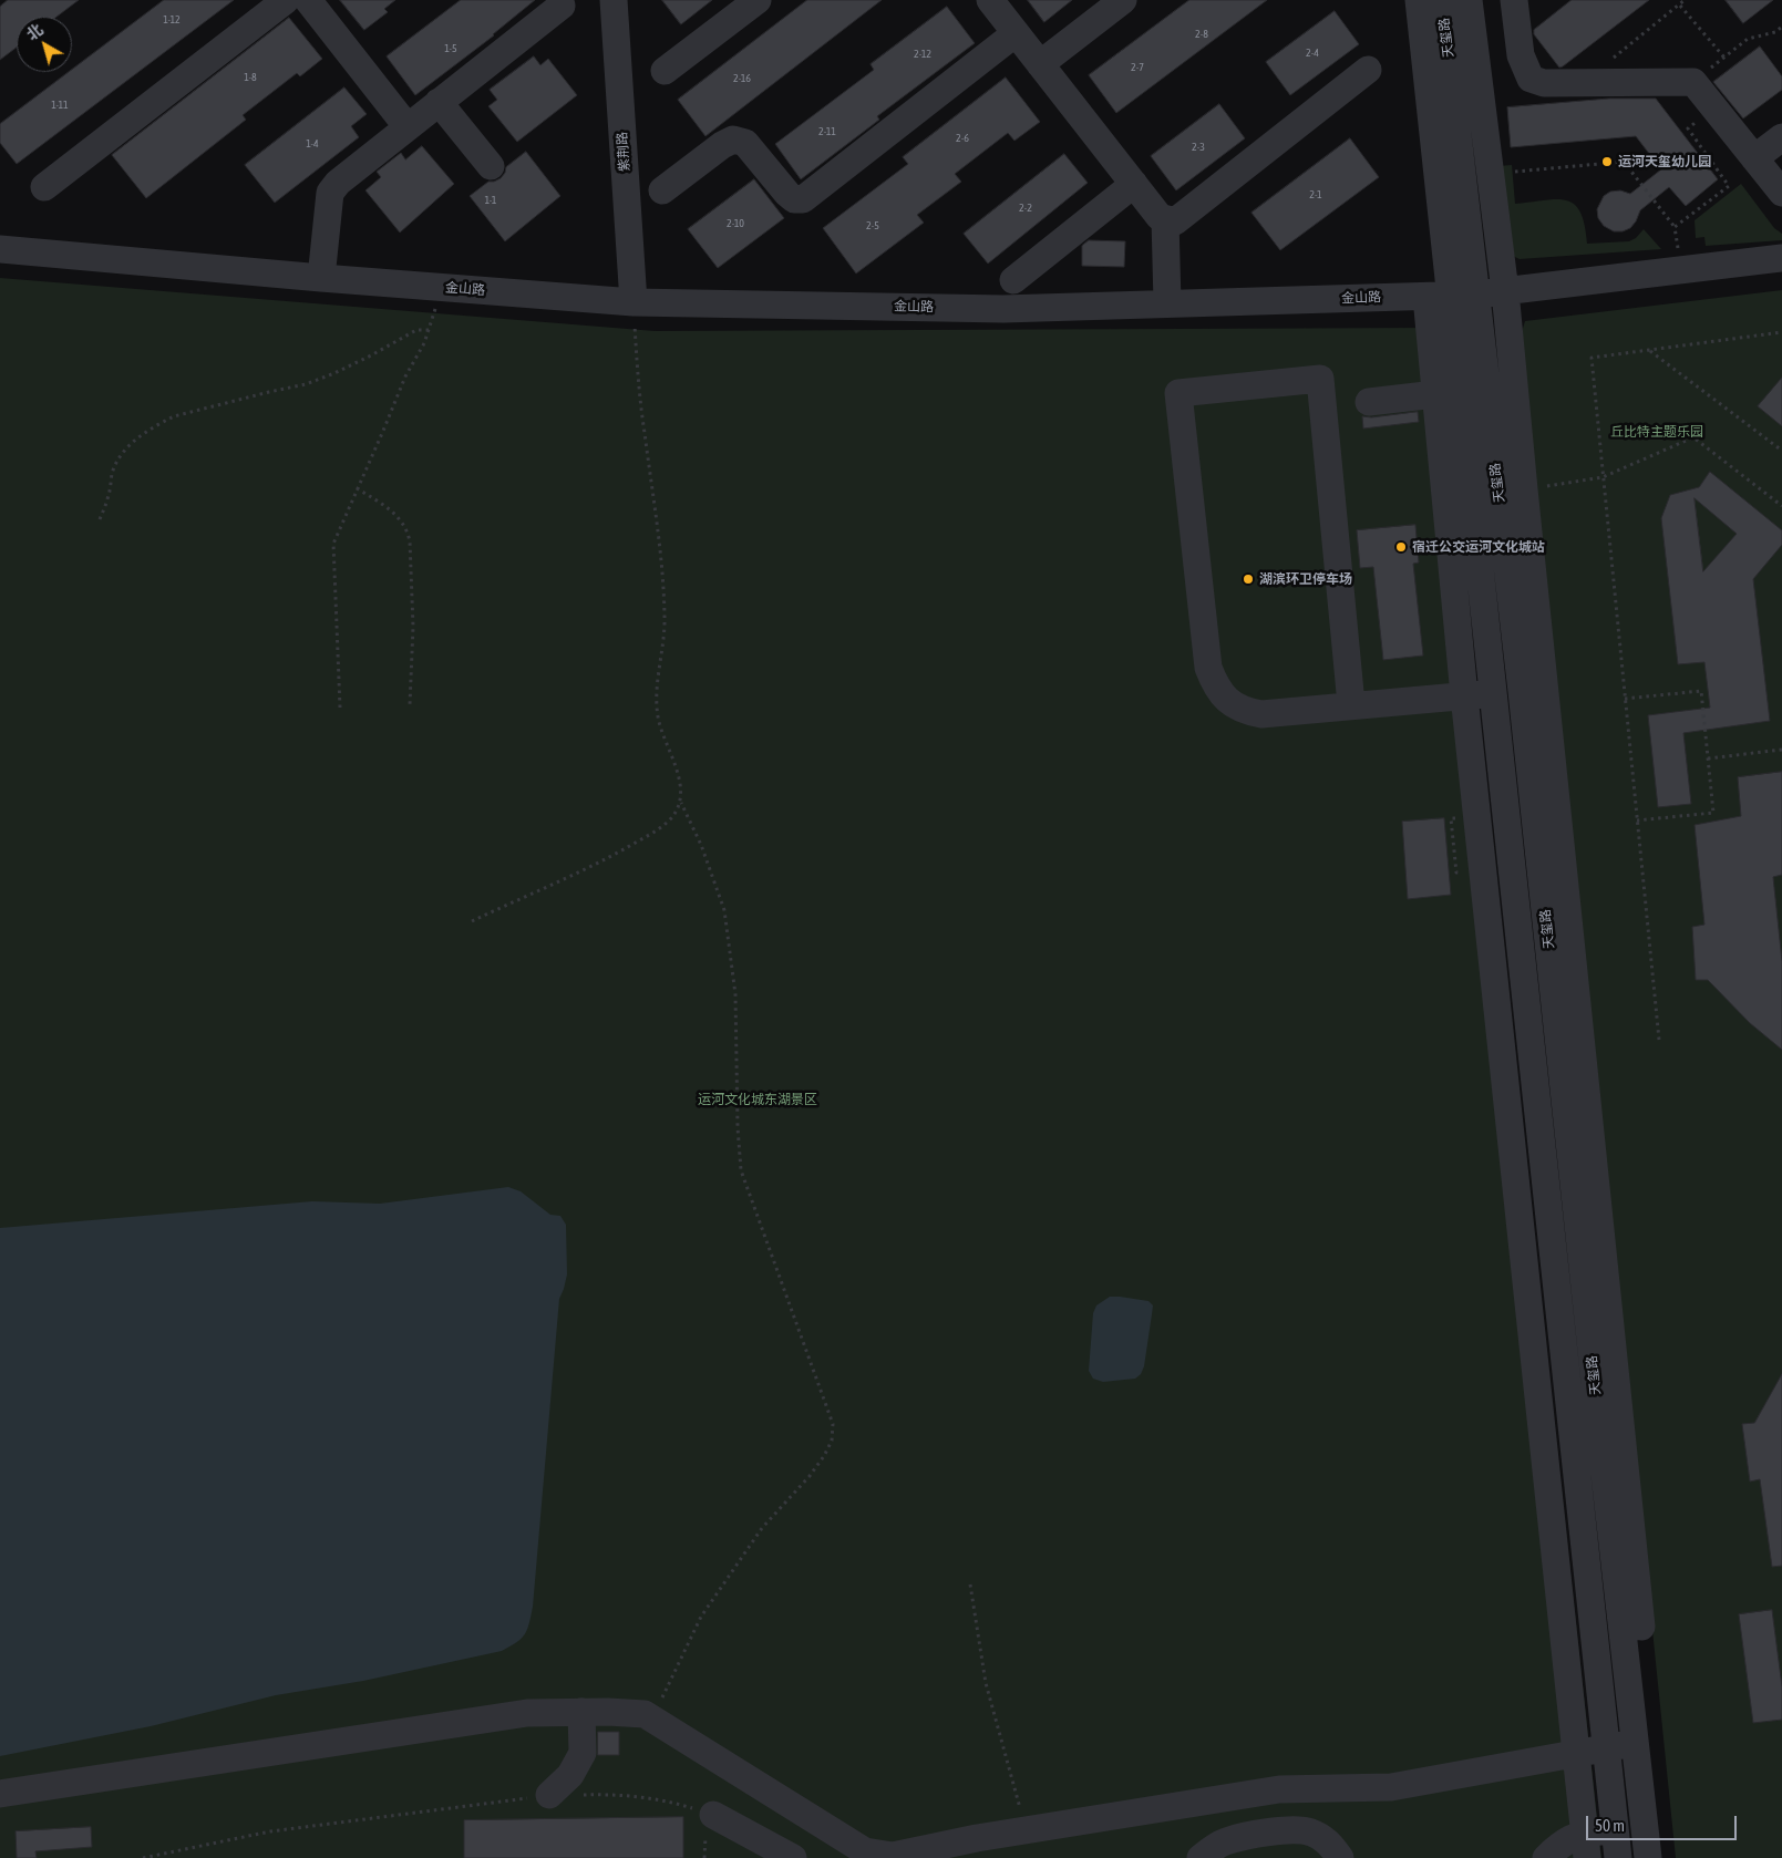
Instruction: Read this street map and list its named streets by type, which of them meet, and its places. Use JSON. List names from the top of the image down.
{
  "streets": {
    "street": ["天玺路", "紫荆路", "金山路"]
  },
  "crossings": [
    ["天玺路", "金山路"],
    ["紫荆路", "金山路"]
  ],
  "parks": ["丘比特主题乐园", "运河文化城东湖景区"],
  "places": ["运河天玺幼儿园", "宿迁公交运河文化城站", "湖滨环卫停车场"],
  "house_numbers": [
    "1-12",
    "2-8",
    "1-5",
    "2-4",
    "2-12",
    "2-7",
    "1-8",
    "2-16",
    "1-11",
    "2-11",
    "2-6",
    "1-4",
    "2-3",
    "2-1",
    "1-1",
    "2-2",
    "2-10",
    "2-5"
  ],
  "scale_bar": "50 m",
  "north": "top left"
}
